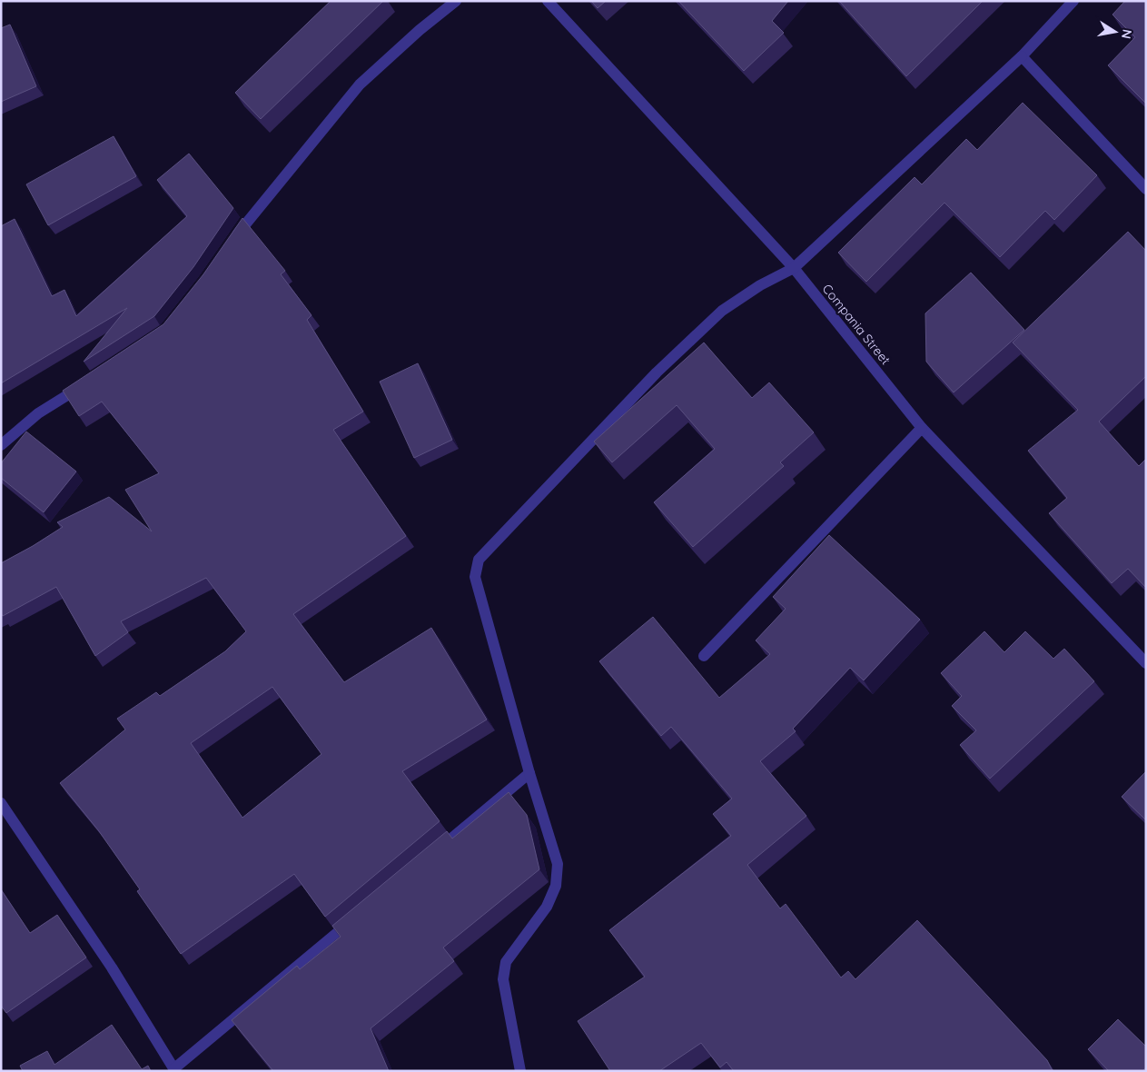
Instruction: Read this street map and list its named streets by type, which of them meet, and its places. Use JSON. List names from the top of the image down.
{
  "streets": {
    "street": ["Compania Street"]
  },
  "north": "right"
}
